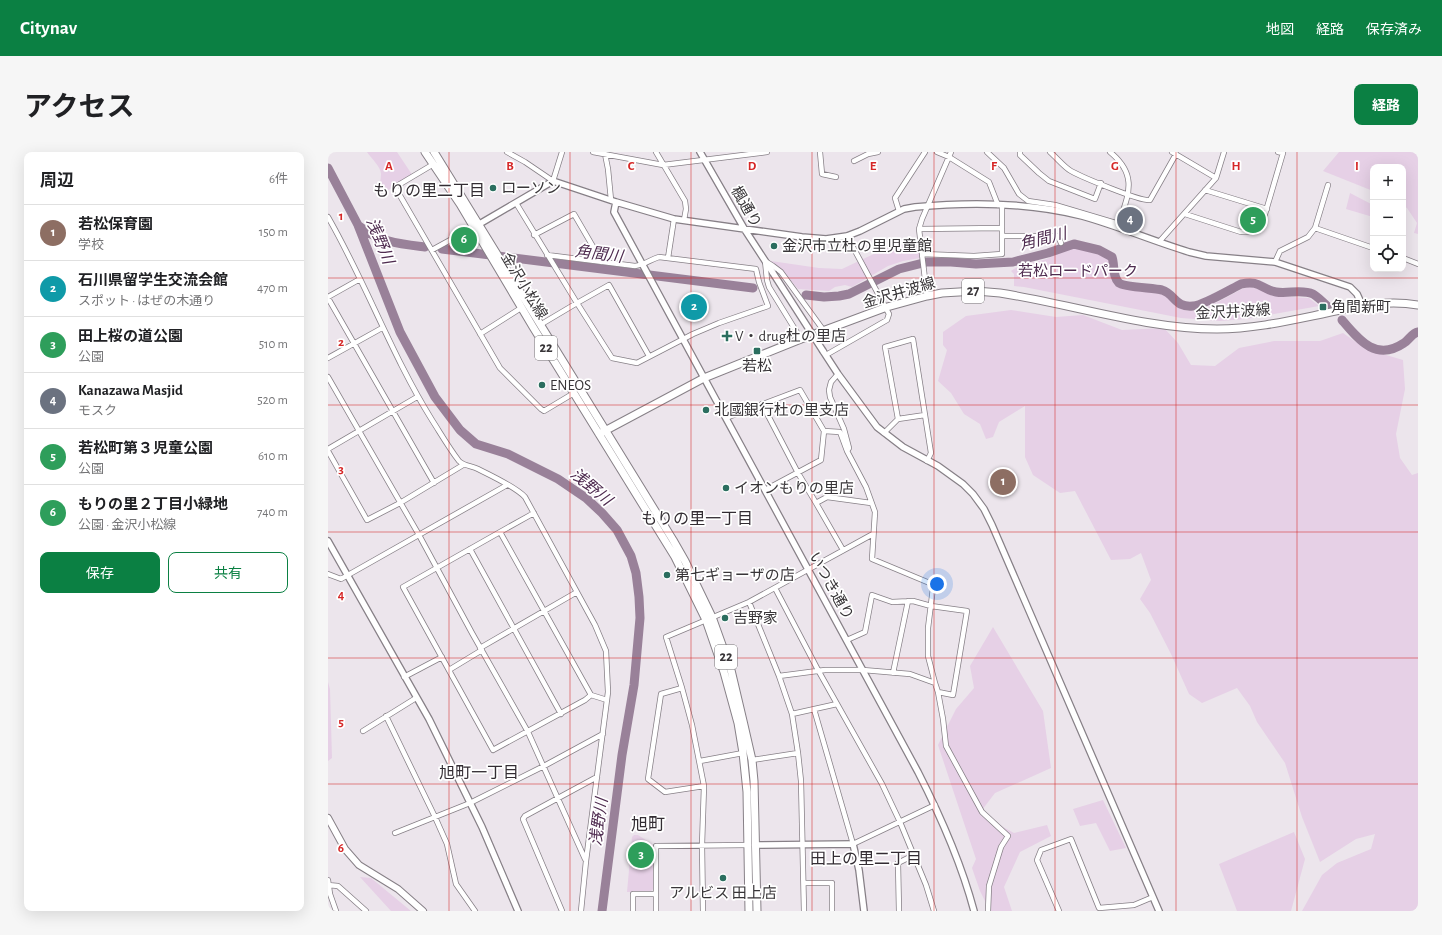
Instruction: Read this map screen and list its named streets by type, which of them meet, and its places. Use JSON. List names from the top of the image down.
{
  "streets": {
    "main road": [
      "金沢小松線",
      "27",
      "金沢井波線",
      "22"
    ],
    "street": ["楓通り", "いつき通り"]
  },
  "crossings": [
    ["金沢小松線", "金沢井波線"],
    ["金沢小松線", "22"],
    ["金沢井波線", "22"],
    ["金沢井波線", "いつき通り"]
  ],
  "districts": [
    "もりの里二丁目",
    "もりの里一丁目",
    "旭町一丁目",
    "旭町",
    "田上の里二丁目"
  ],
  "water": ["角間川", "浅野川"],
  "parks": ["若松ロードパーク"],
  "places": {
    "other": [
      "ローソン",
      "金沢市立杜の里児童館",
      "ENEOS",
      "北國銀行杜の里支店",
      "イオンもりの里店",
      "第七ギョーザの店",
      "吉野家",
      "アルビス 田上店"
    ],
    "transit": ["角間新町", "若松"],
    "health": ["V・drug杜の里店"]
  },
  "page": {
    "header": "Citynav",
    "nav": ["地図", "経路", "保存済み"],
    "title": "アクセス",
    "buttons": [
      "経路",
      ["保存", "共有"]
    ],
    "heading": ["周辺", "6件"],
    "map_buttons": ["+", "−"],
    "list": [
      {
        "mark": "1",
        "name": "若松保育園",
        "note": "学校",
        "value": "150 m"
      },
      {
        "mark": "2",
        "name": "石川県留学生交流会館",
        "note": "スポット · はぜの木通り",
        "value": "470 m"
      },
      {
        "mark": "3",
        "name": "田上桜の道公園",
        "note": "公園",
        "value": "510 m"
      },
      {
        "mark": "4",
        "name": "Kanazawa Masjid",
        "note": "モスク",
        "value": "520 m"
      },
      {
        "mark": "5",
        "name": "若松町第３児童公園",
        "note": "公園",
        "value": "610 m"
      },
      {
        "mark": "6",
        "name": "もりの里２丁目小緑地",
        "note": "公園 · 金沢小松線",
        "value": "740 m"
      }
    ],
    "pins": [
      "4",
      "5",
      "6",
      "2",
      "1",
      "3"
    ]
  },
  "grid": {
    "columns": [
      "A",
      "B",
      "C",
      "D",
      "E",
      "F",
      "G",
      "H",
      "I"
    ],
    "rows": [
      "1",
      "2",
      "3",
      "4",
      "5",
      "6"
    ]
  }
}
